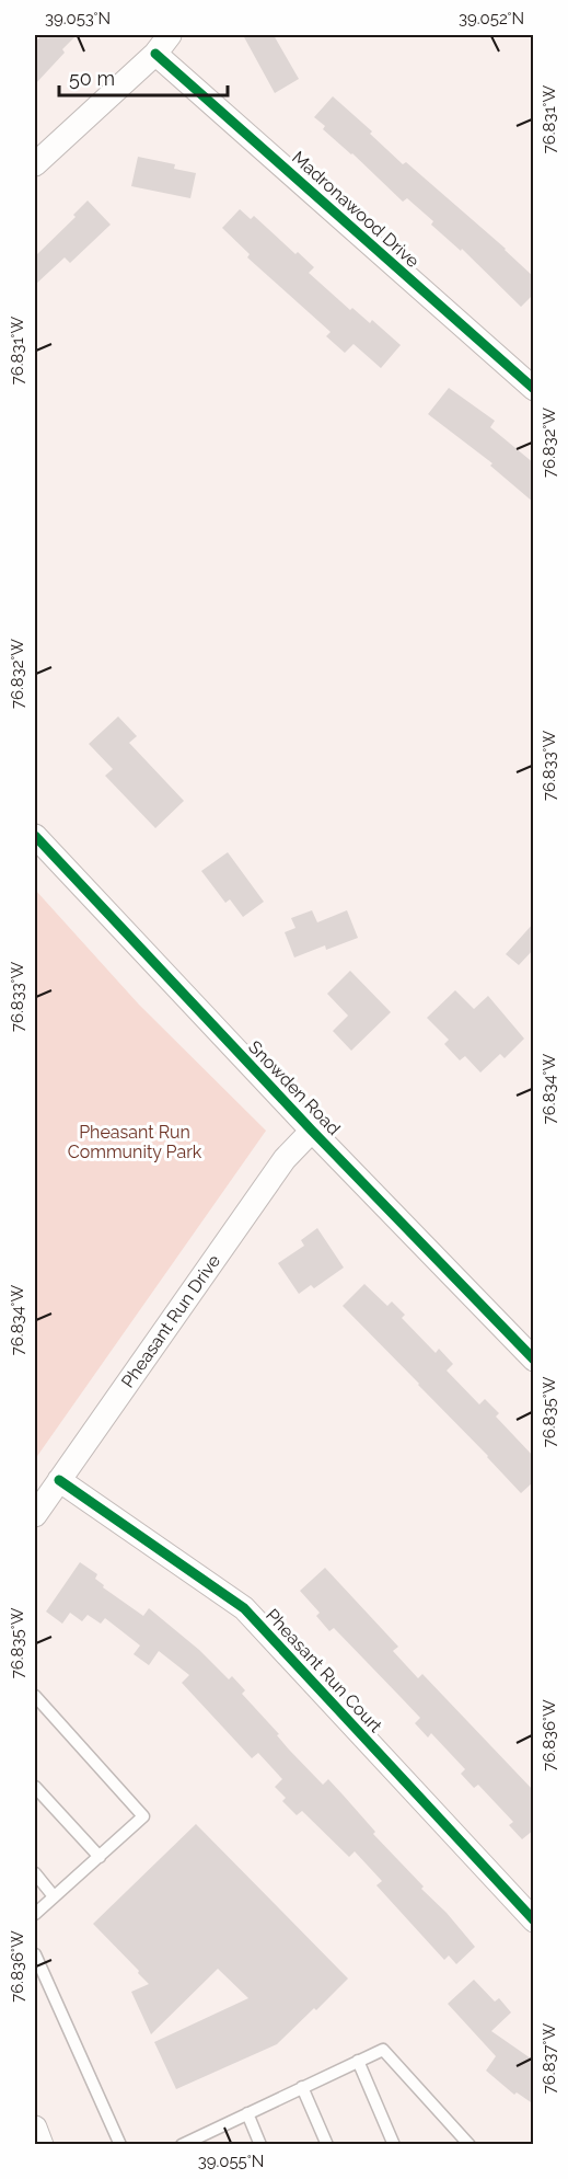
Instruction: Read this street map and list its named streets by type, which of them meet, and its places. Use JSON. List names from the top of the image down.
{
  "streets": {
    "street": [
      "Madronawood Drive",
      "Snowden Road",
      "Pheasant Run Drive",
      "Pheasant Run Court"
    ]
  },
  "crossings": [
    ["Snowden Road", "Pheasant Run Drive"],
    ["Pheasant Run Drive", "Pheasant Run Court"]
  ],
  "parks": ["Pheasant Run Community Park"],
  "scale_bar": "50 m",
  "coordinates": [
    "39.053°N",
    "39.052°N",
    "76.831°W",
    "76.832°W",
    "76.833°W",
    "76.834°W",
    "76.835°W",
    "76.836°W",
    "76.837°W",
    "39.055°N"
  ]
}
